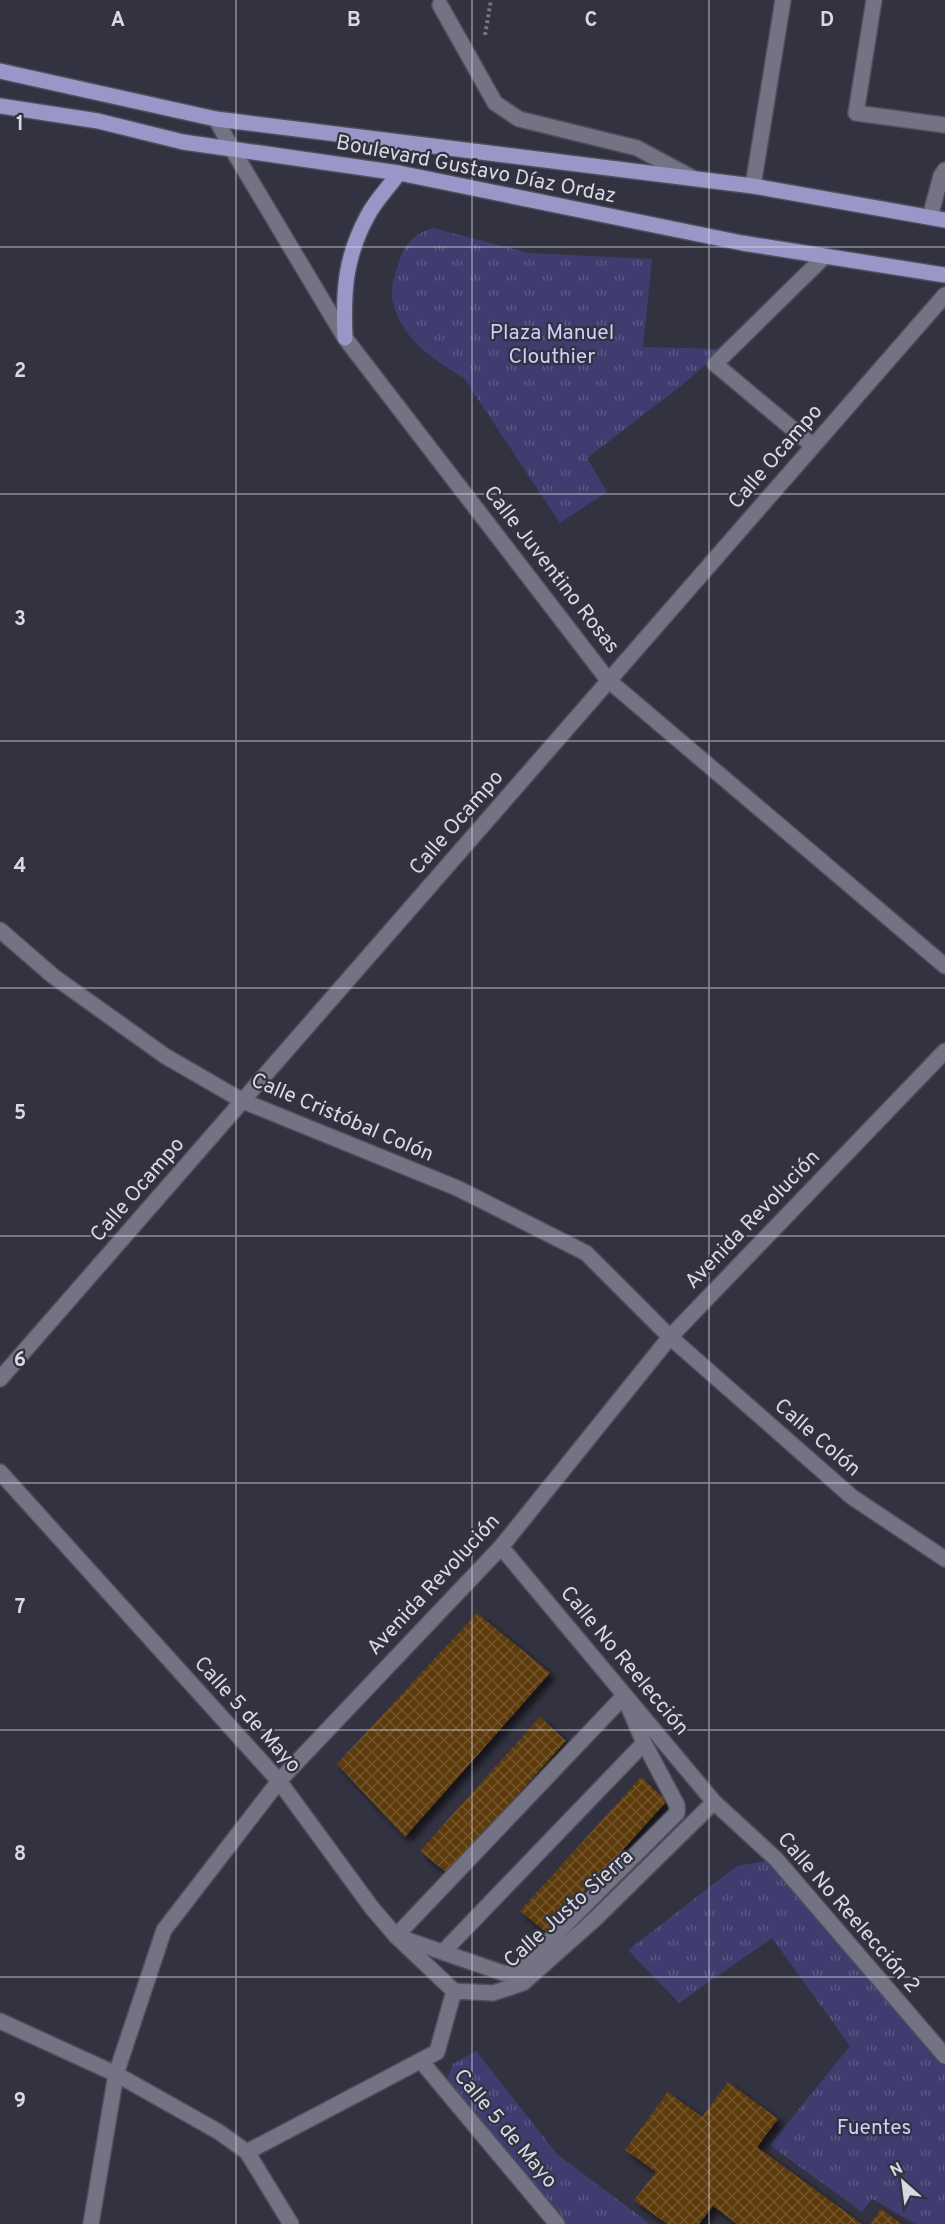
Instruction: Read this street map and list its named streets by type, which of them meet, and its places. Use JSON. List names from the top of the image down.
{
  "streets": {
    "main road": ["Boulevard Gustavo Díaz Ordaz"],
    "street": [
      "Calle Ocampo",
      "Calle Juventino Rosas",
      "Calle Cristóbal Colón",
      "Avenida Revolución",
      "Calle Colón",
      "Calle No Reelección",
      "Calle 5 de Mayo",
      "Calle Justo Sierra",
      "Calle No Reelección 2"
    ]
  },
  "crossings": [
    ["Boulevard Gustavo Díaz Ordaz", "Calle Juventino Rosas"],
    ["Calle Ocampo", "Calle Juventino Rosas"],
    ["Calle Ocampo", "Calle Cristóbal Colón"],
    ["Calle Cristóbal Colón", "Avenida Revolución"],
    ["Calle Cristóbal Colón", "Calle Colón"],
    ["Avenida Revolución", "Calle Colón"],
    ["Avenida Revolución", "Calle No Reelección"],
    ["Avenida Revolución", "Calle 5 de Mayo"],
    ["Calle No Reelección", "Calle Justo Sierra"],
    ["Calle No Reelección", "Calle No Reelección 2"],
    ["Calle 5 de Mayo", "Calle Justo Sierra"],
    ["Calle Justo Sierra", "Calle No Reelección 2"]
  ],
  "parks": ["Plaza Manuel Clouthier", "Fuentes"],
  "north": "top left",
  "grid": {
    "columns": [
      "A",
      "B",
      "C",
      "D"
    ],
    "rows": [
      "1",
      "2",
      "3",
      "4",
      "5",
      "6",
      "7",
      "8",
      "9"
    ]
  }
}
